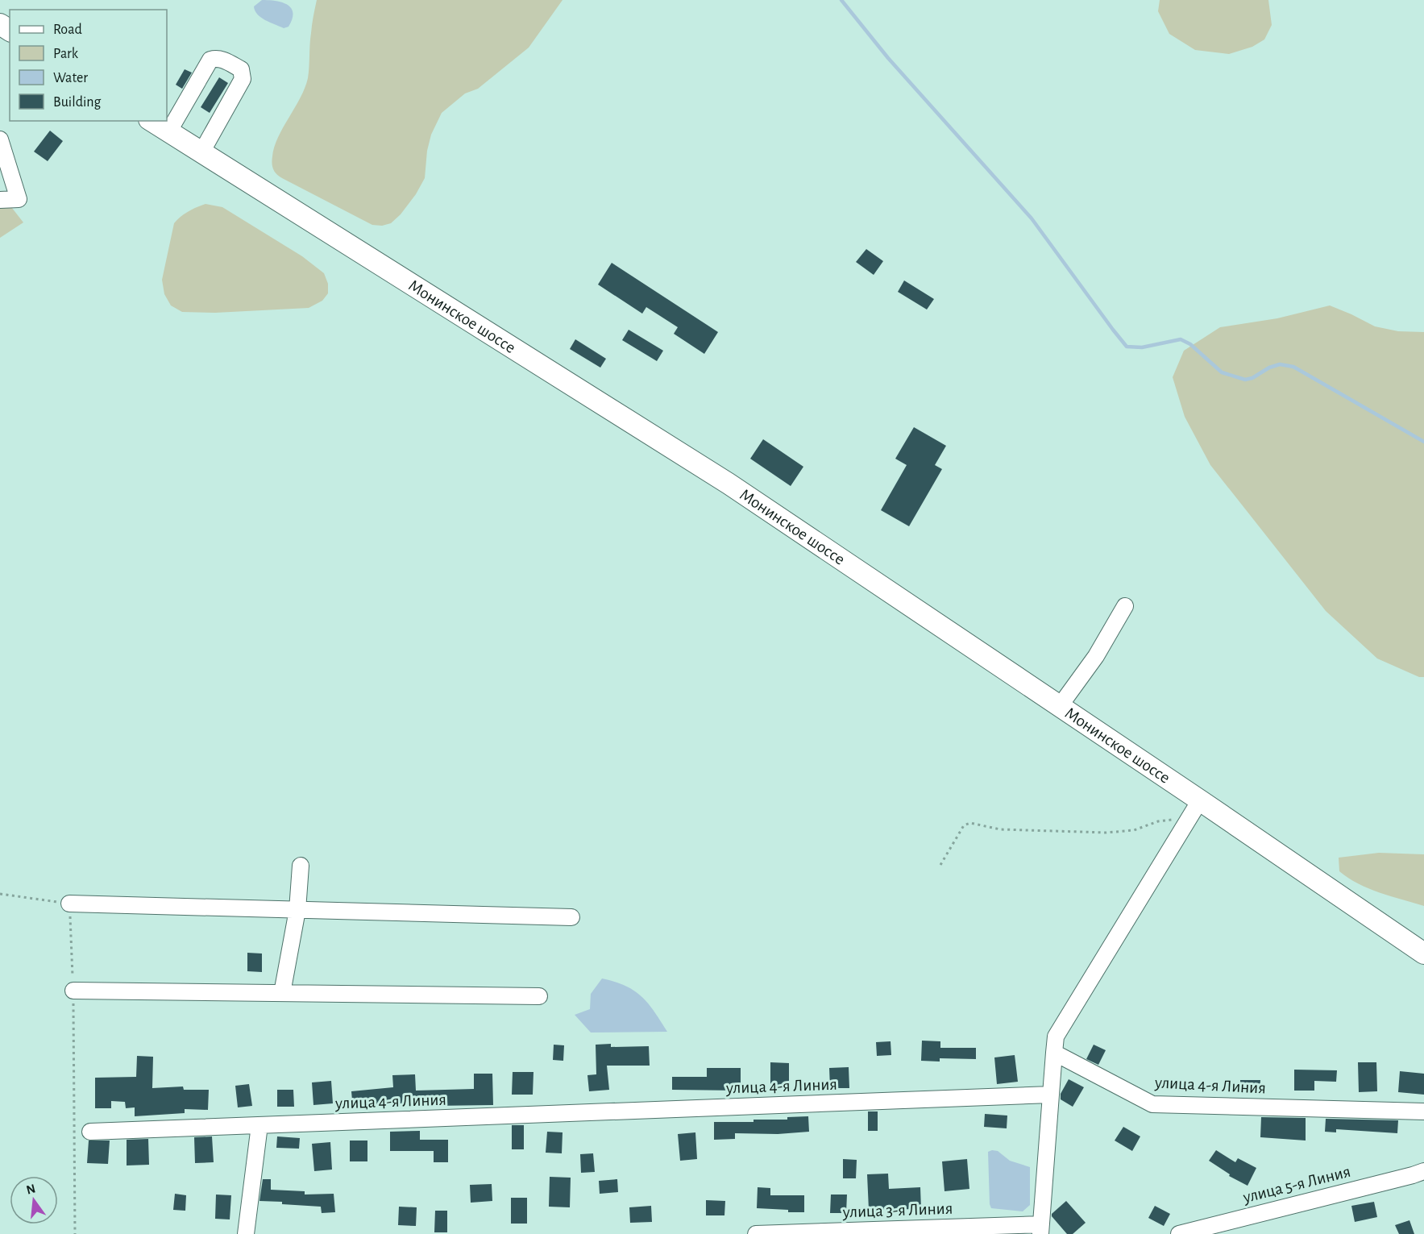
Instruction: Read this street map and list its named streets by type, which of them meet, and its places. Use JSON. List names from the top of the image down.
{
  "streets": {
    "main road": ["Монинское шоссе"],
    "street": ["улица 4-я Линия", "улица 5-я Линия", "улица 3-я Линия"]
  },
  "legend": [
    "Road",
    "Park",
    "Water",
    "Building"
  ],
  "north": "top"
}
